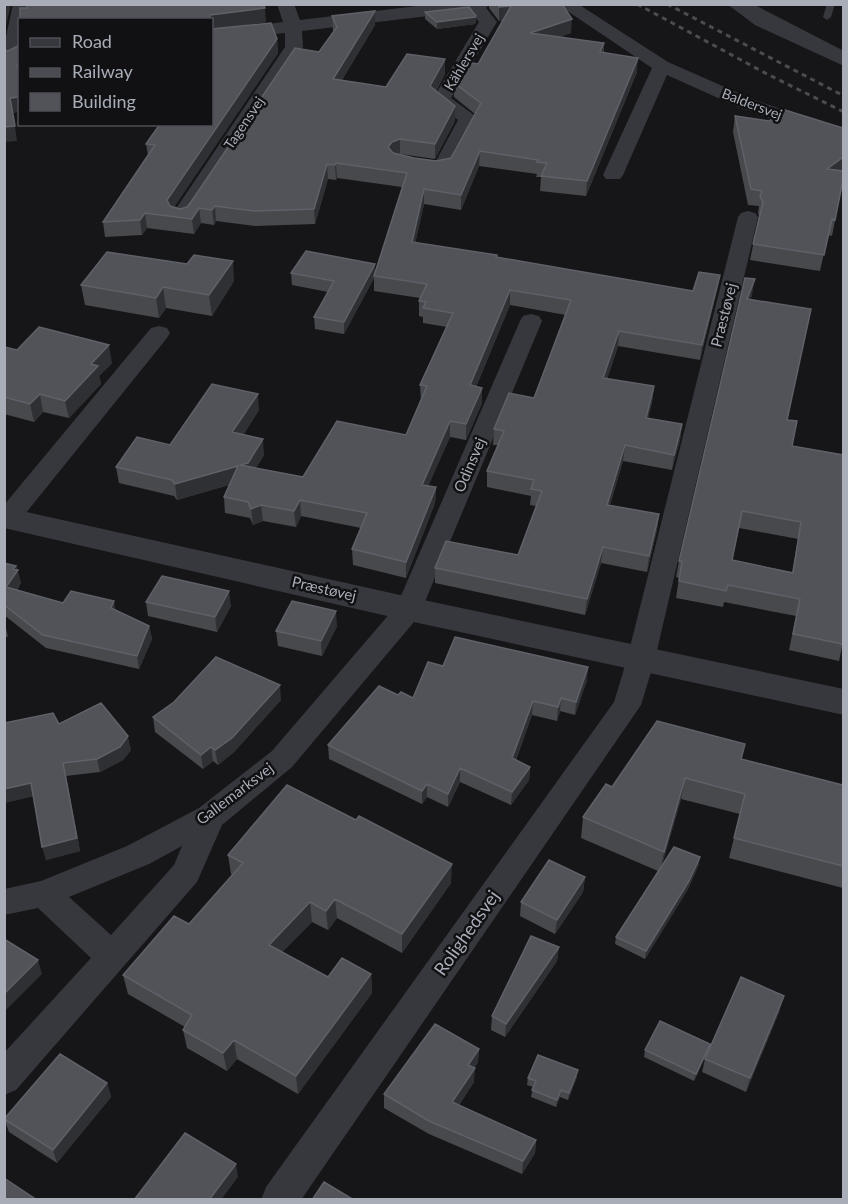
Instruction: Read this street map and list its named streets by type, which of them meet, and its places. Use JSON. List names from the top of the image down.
{
  "streets": {
    "street": [
      "Kählersvej",
      "Baldersvej",
      "Tagensvej",
      "Præstøvej",
      "Odinsvej",
      "Gallemarksvej",
      "Rolighedsvej"
    ]
  },
  "crossings": [
    ["Kählersvej", "Tagensvej"],
    ["Præstøvej", "Odinsvej"],
    ["Præstøvej", "Gallemarksvej"],
    ["Præstøvej", "Rolighedsvej"],
    ["Odinsvej", "Gallemarksvej"]
  ],
  "legend": ["Road", "Railway", "Building"]
}
